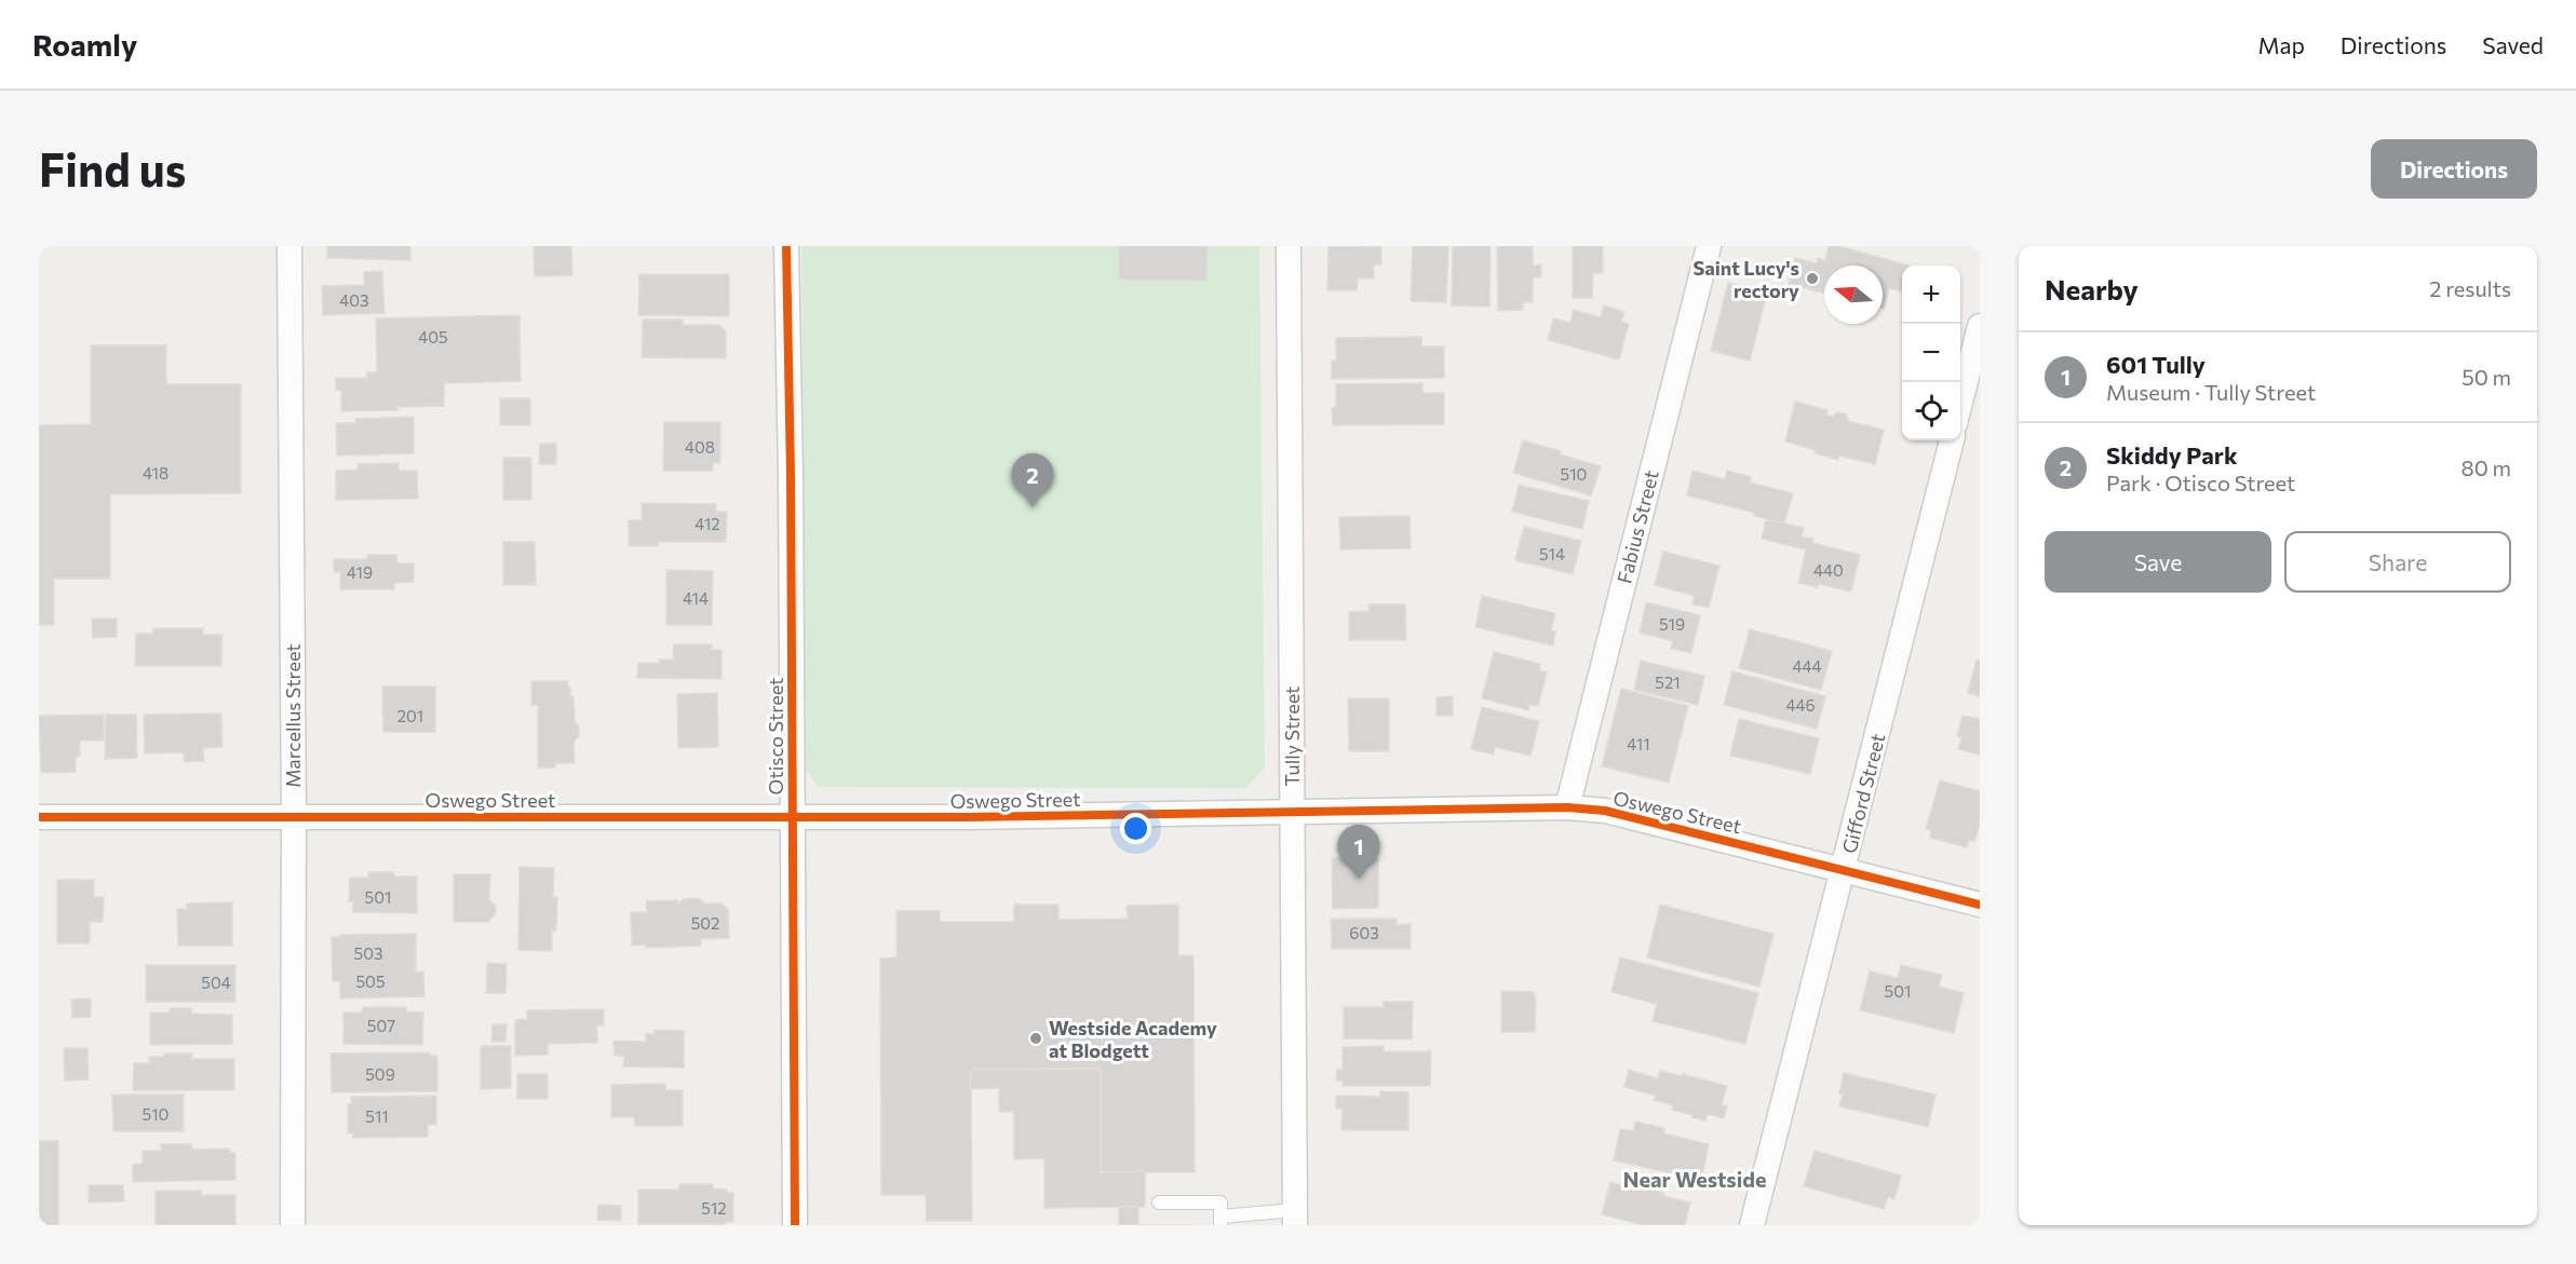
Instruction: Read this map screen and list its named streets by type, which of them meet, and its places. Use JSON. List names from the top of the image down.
{
  "streets": {
    "street": [
      "Fabius Street",
      "Marcellus Street",
      "Otisco Street",
      "Tully Street",
      "Gifford Street",
      "Oswego Street"
    ]
  },
  "crossings": [
    ["Fabius Street", "Oswego Street"],
    ["Marcellus Street", "Oswego Street"],
    ["Otisco Street", "Oswego Street"],
    ["Tully Street", "Oswego Street"],
    ["Gifford Street", "Oswego Street"]
  ],
  "districts": ["Near Westside"],
  "places": ["Saint Lucy's rectory", "Westside Academy at Blodgett"],
  "house_numbers": [
    "403",
    "405",
    "408",
    "418",
    "510",
    "412",
    "514",
    "440",
    "419",
    "414",
    "519",
    "444",
    "521",
    "446",
    "201",
    "411",
    "501",
    "502",
    "603",
    "503",
    "505",
    "504",
    "501",
    "507",
    "509",
    "510",
    "511",
    "512"
  ],
  "north": "left",
  "page": {
    "header": "Roamly",
    "nav": ["Map", "Directions", "Saved"],
    "buttons": [
      "Directions",
      ["Save", "Share"]
    ],
    "title": "Find us",
    "heading": ["Nearby", "2 results"],
    "map_buttons": ["+", "−"],
    "list": [
      {
        "mark": "1",
        "name": "601 Tully",
        "note": "Museum · Tully Street",
        "value": "50 m"
      },
      {
        "mark": "2",
        "name": "Skiddy Park",
        "note": "Park · Otisco Street",
        "value": "80 m"
      }
    ],
    "pins": ["2", "1"]
  }
}
